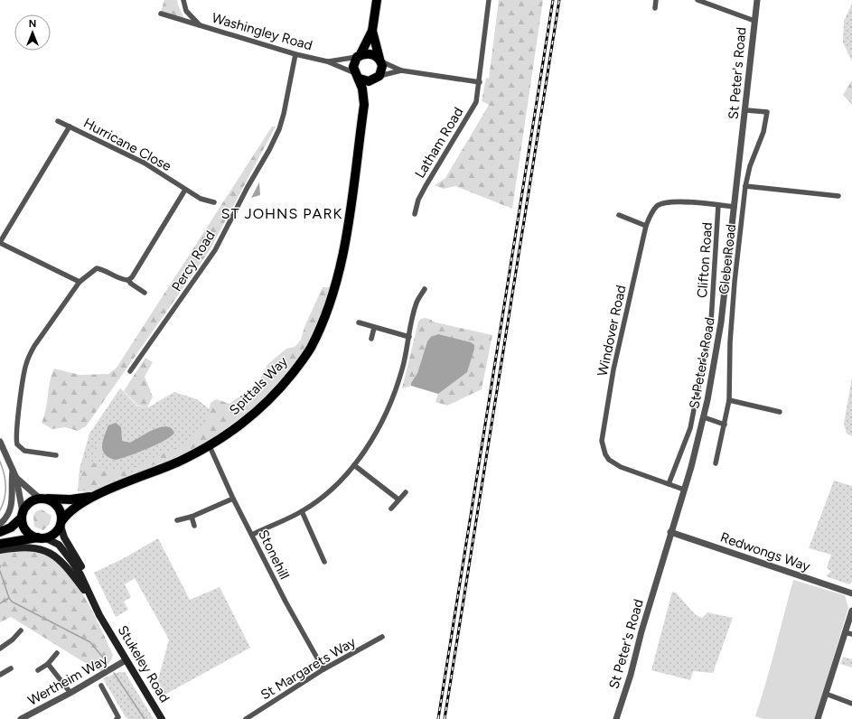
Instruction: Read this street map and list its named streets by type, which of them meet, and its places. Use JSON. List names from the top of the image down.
{
  "streets": {
    "highway": ["Spittals Way"],
    "main road": ["Stukeley Road"],
    "street": [
      "Washingley Road",
      "St Peter's Road",
      "Latham Road",
      "Hurricane Close",
      "Glebe Road",
      "Clifton Road",
      "Percy Road",
      "Windover Road",
      "Redwongs Way",
      "Stonehill",
      "St Margarets Way",
      "Wertheim Way"
    ]
  },
  "crossings": [
    ["Washingley Road", "Percy Road"],
    ["St Peter's Road", "Glebe Road"],
    ["St Peter's Road", "Windover Road"],
    ["St Peter's Road", "Redwongs Way"],
    ["Clifton Road", "Windover Road"],
    ["Spittals Way", "Stonehill"],
    ["Spittals Way", "Stukeley Road"],
    ["Stonehill", "St Margarets Way"],
    ["Stukeley Road", "Wertheim Way"]
  ],
  "districts": ["ST JOHNS PARK"],
  "north": "top"
}
